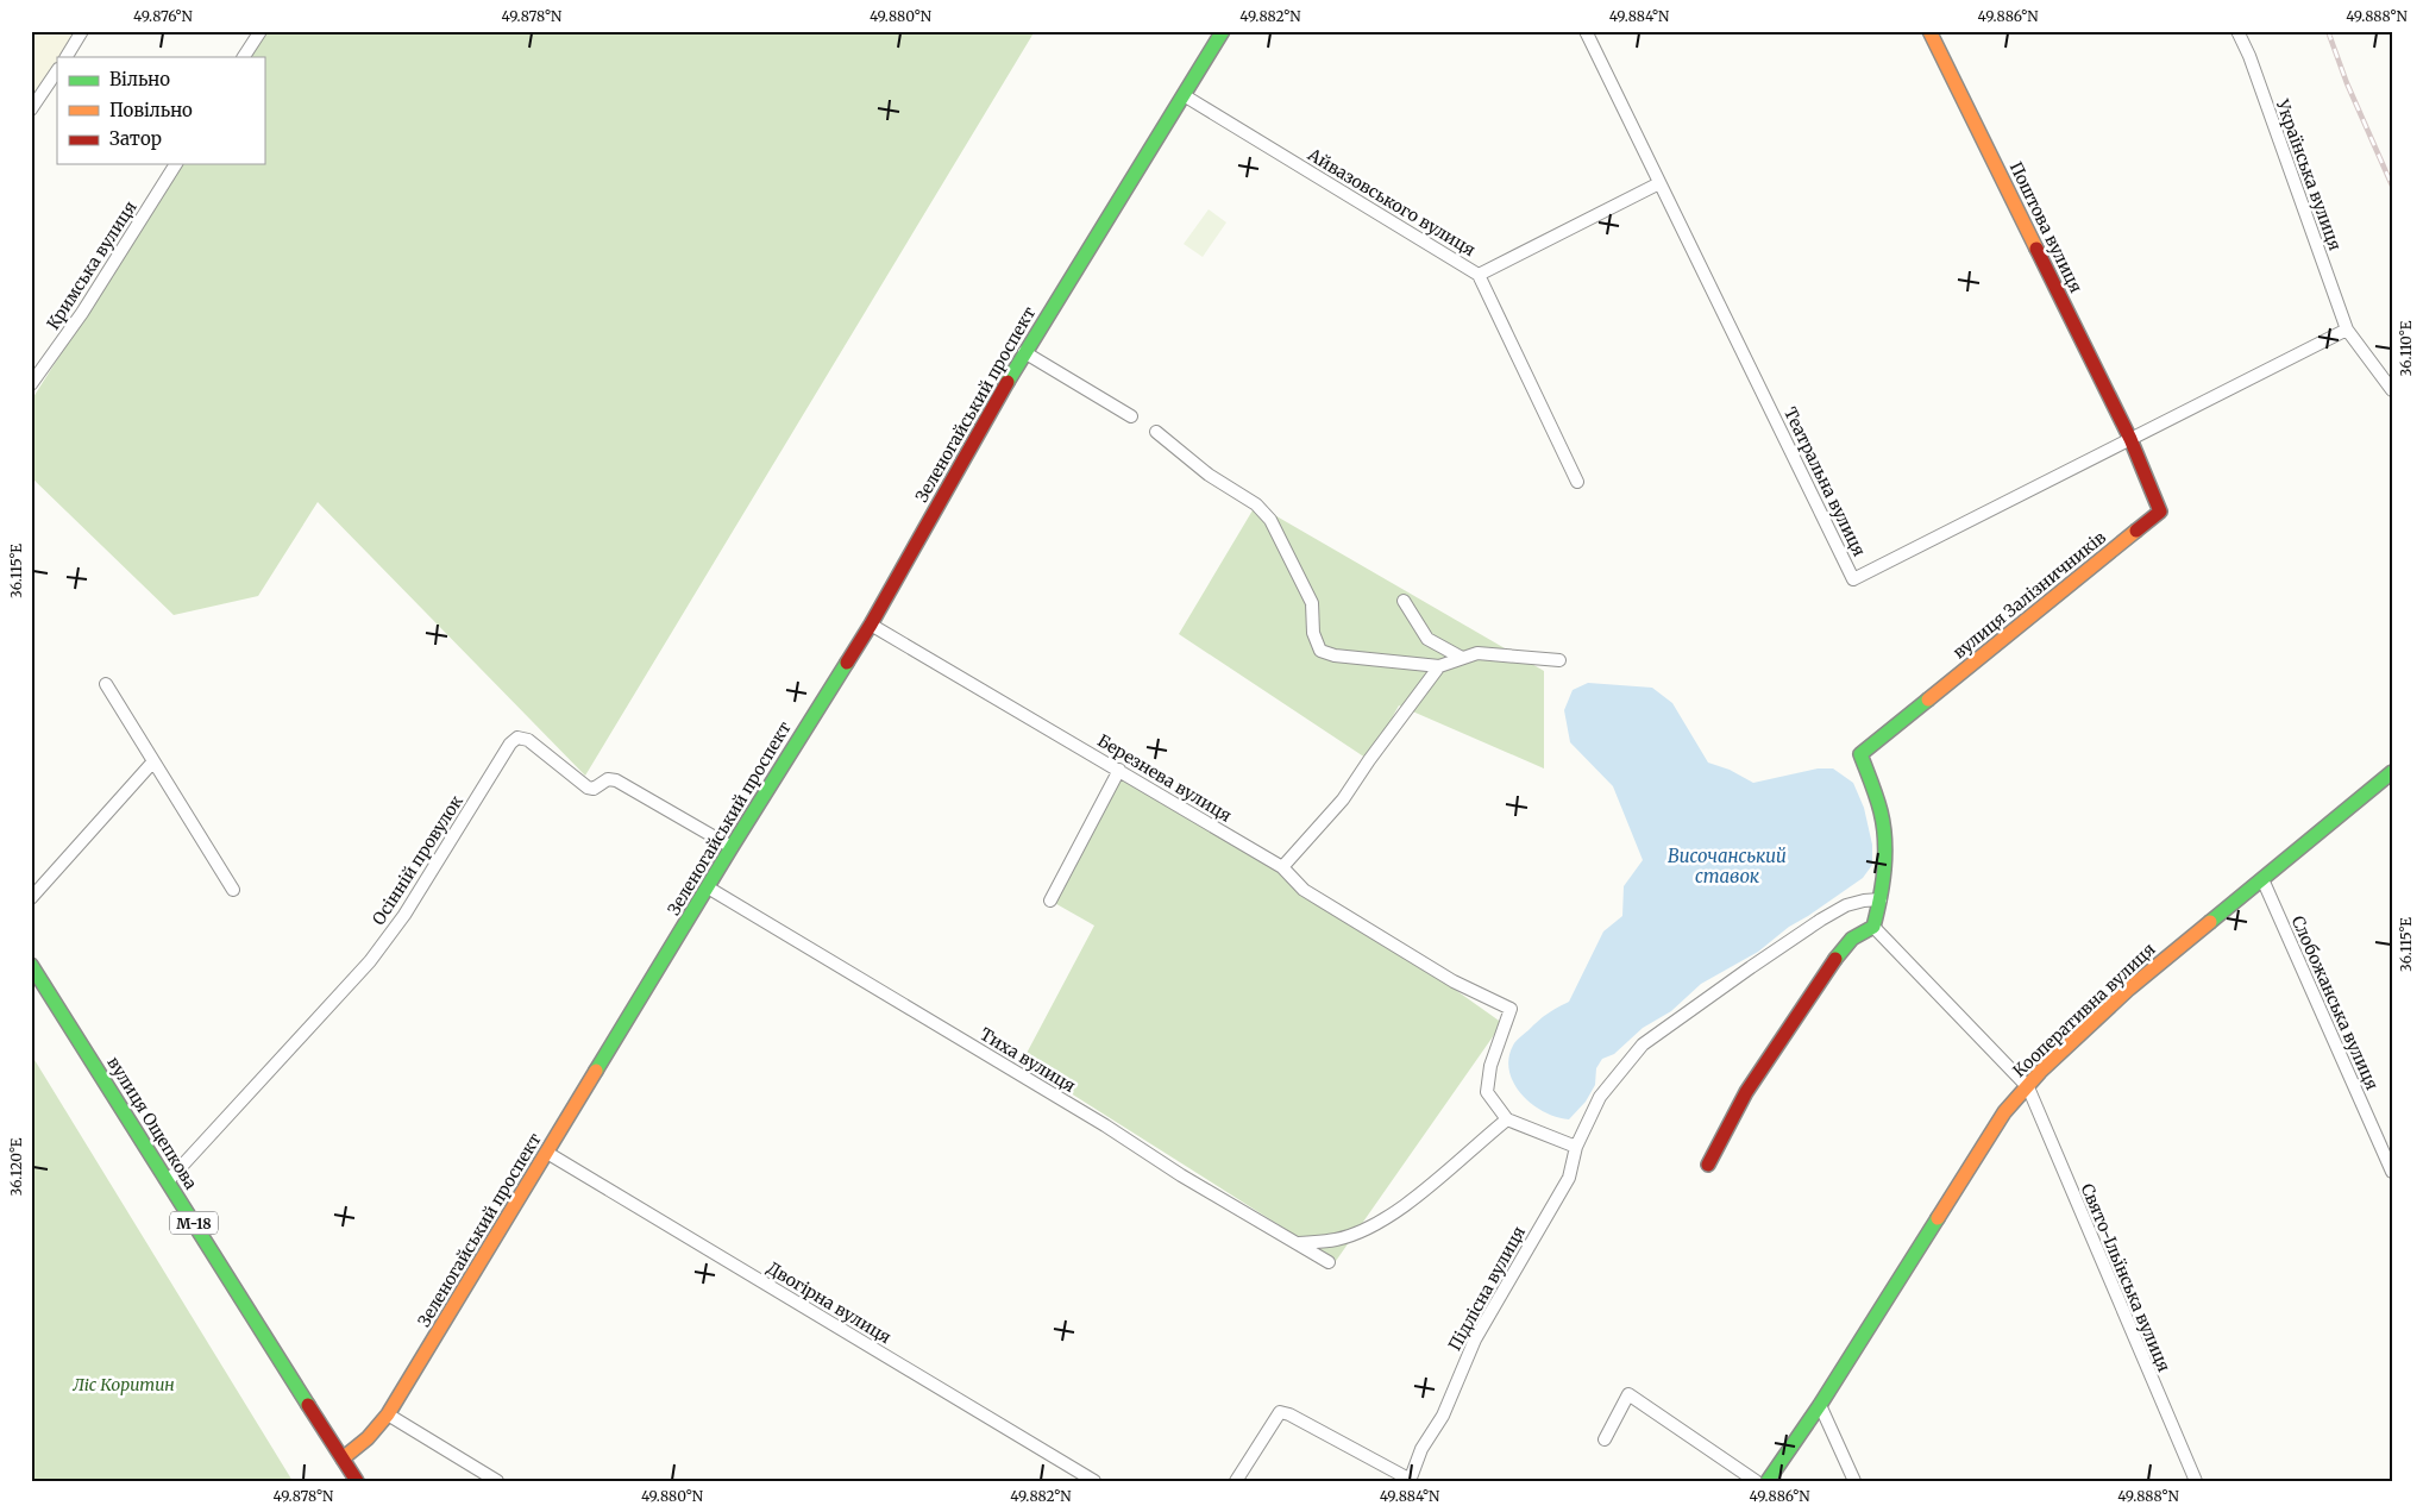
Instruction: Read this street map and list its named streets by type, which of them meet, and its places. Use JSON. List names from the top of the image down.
{
  "streets": {
    "main road": [
      "Поштова вулиця",
      "Зеленогайський проспект",
      "вулиця Залізничників",
      "Кооперативна вулиця",
      "вулиця Ощепкова",
      "М-18"
    ],
    "street": [
      "Українська вулиця",
      "Айвазовського вулиця",
      "Кримська вулиця",
      "Театральна вулиця",
      "Березнева вулиця",
      "Осінній провулок",
      "Слобожанська вулиця",
      "Тиха вулиця",
      "Свято-Ільїнська вулиця",
      "Підлісна вулиця",
      "Двогірна вулиця"
    ]
  },
  "crossings": [
    ["Українська вулиця", "Театральна вулиця"],
    ["Айвазовського вулиця", "Зеленогайський проспект"],
    ["Поштова вулиця", "Театральна вулиця"],
    ["Поштова вулиця", "вулиця Залізничників"],
    ["Зеленогайський проспект", "Березнева вулиця"],
    ["Зеленогайський проспект", "Осінній провулок"],
    ["Зеленогайський проспект", "Тиха вулиця"],
    ["Зеленогайський проспект", "вулиця Ощепкова"],
    ["Зеленогайський проспект", "Двогірна вулиця"],
    ["Театральна вулиця", "вулиця Залізничників"],
    ["вулиця Залізничників", "Підлісна вулиця"],
    ["Осінній провулок", "вулиця Ощепкова"],
    ["Слобожанська вулиця", "Кооперативна вулиця"],
    ["Кооперативна вулиця", "Свято-Ільїнська вулиця"]
  ],
  "water": ["Височанський ставок"],
  "parks": ["Ліс Коритин"],
  "legend": ["Вільно", "Повільно", "Затор"],
  "coordinates": [
    "49.876°N",
    "49.878°N",
    "49.880°N",
    "49.882°N",
    "49.884°N",
    "49.886°N",
    "49.888°N",
    "36.110°E",
    "36.115°E",
    "36.120°E"
  ]
}
